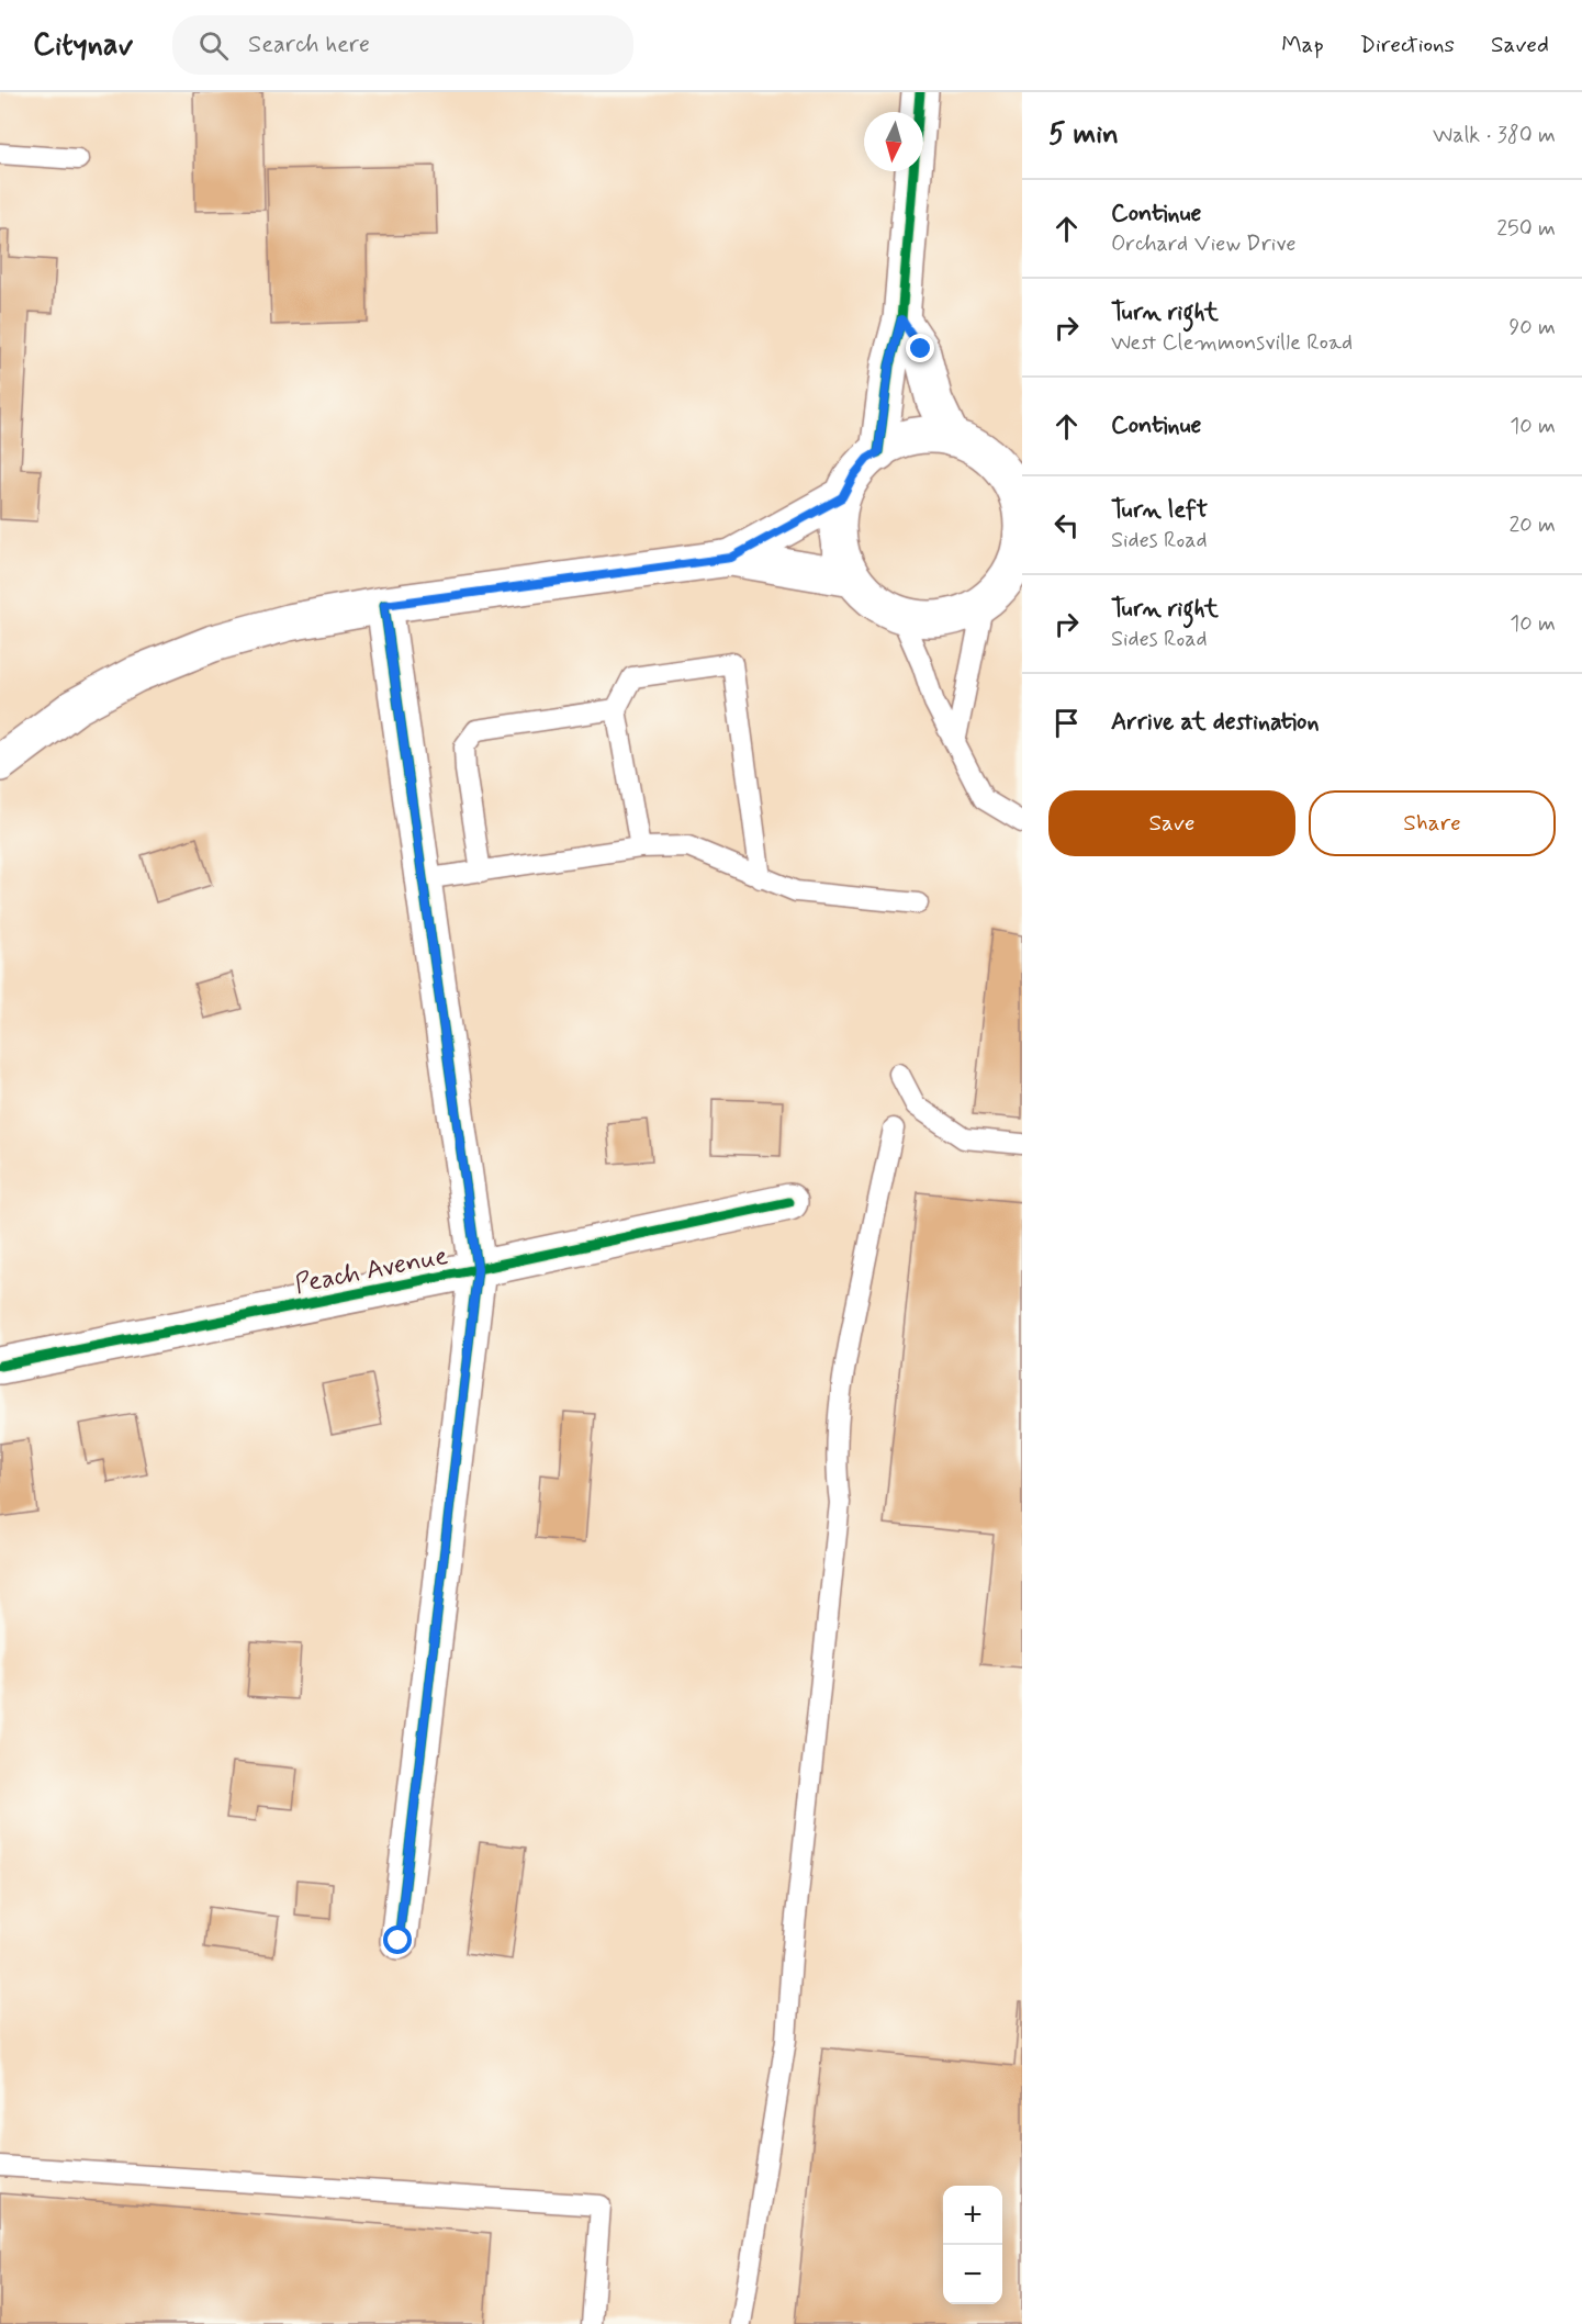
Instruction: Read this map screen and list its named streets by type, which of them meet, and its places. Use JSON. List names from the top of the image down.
{
  "streets": {
    "street": ["Peach Avenue"]
  },
  "north": "bottom",
  "page": {
    "header": "Citynav",
    "search": "Search here",
    "nav": ["Map", "Directions", "Saved"],
    "heading": ["5 min", "Walk · 380 m"],
    "list": [
      ["Continue", "Orchard View Drive", "250 m"],
      ["Turn right", "West Clemmonsville Road", "90 m"],
      ["Continue", "10 m"],
      ["Turn left", "Sides Road", "20 m"],
      ["Turn right", "Sides Road", "10 m"],
      "Arrive at destination"
    ],
    "buttons": ["Save", "Share"],
    "map_buttons": ["+", "−"]
  }
}
